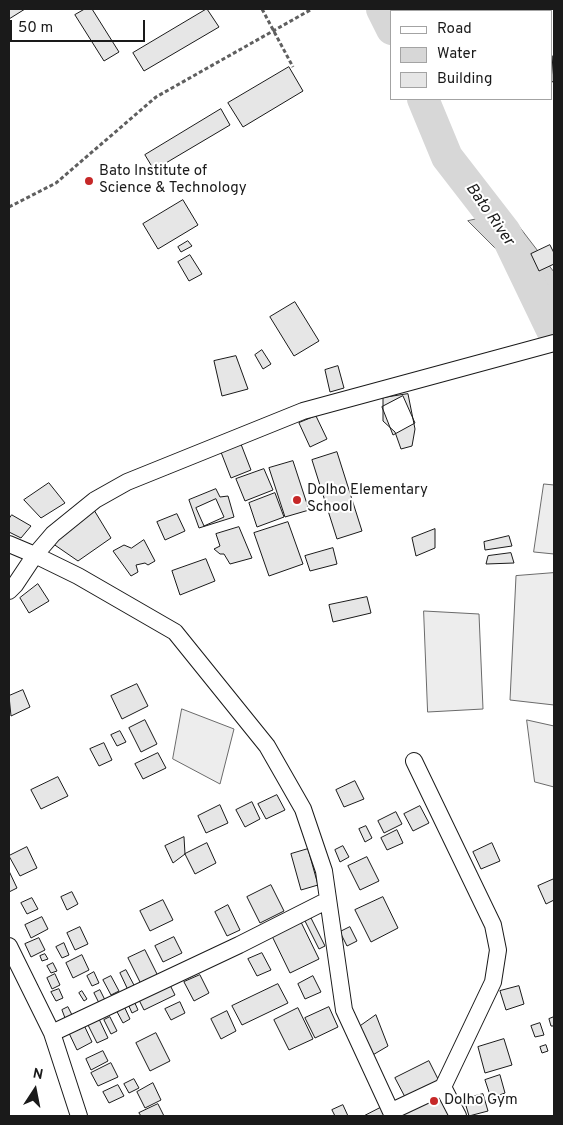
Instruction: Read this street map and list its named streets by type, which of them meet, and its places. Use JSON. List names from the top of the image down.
{
  "water": ["Bato River"],
  "places": ["Bato Institute of Science & Technology", "Dolho Elementary School", "Dolho Gym"],
  "legend": ["Road", "Water", "Building"],
  "scale_bar": "50 m",
  "north": "top"
}
